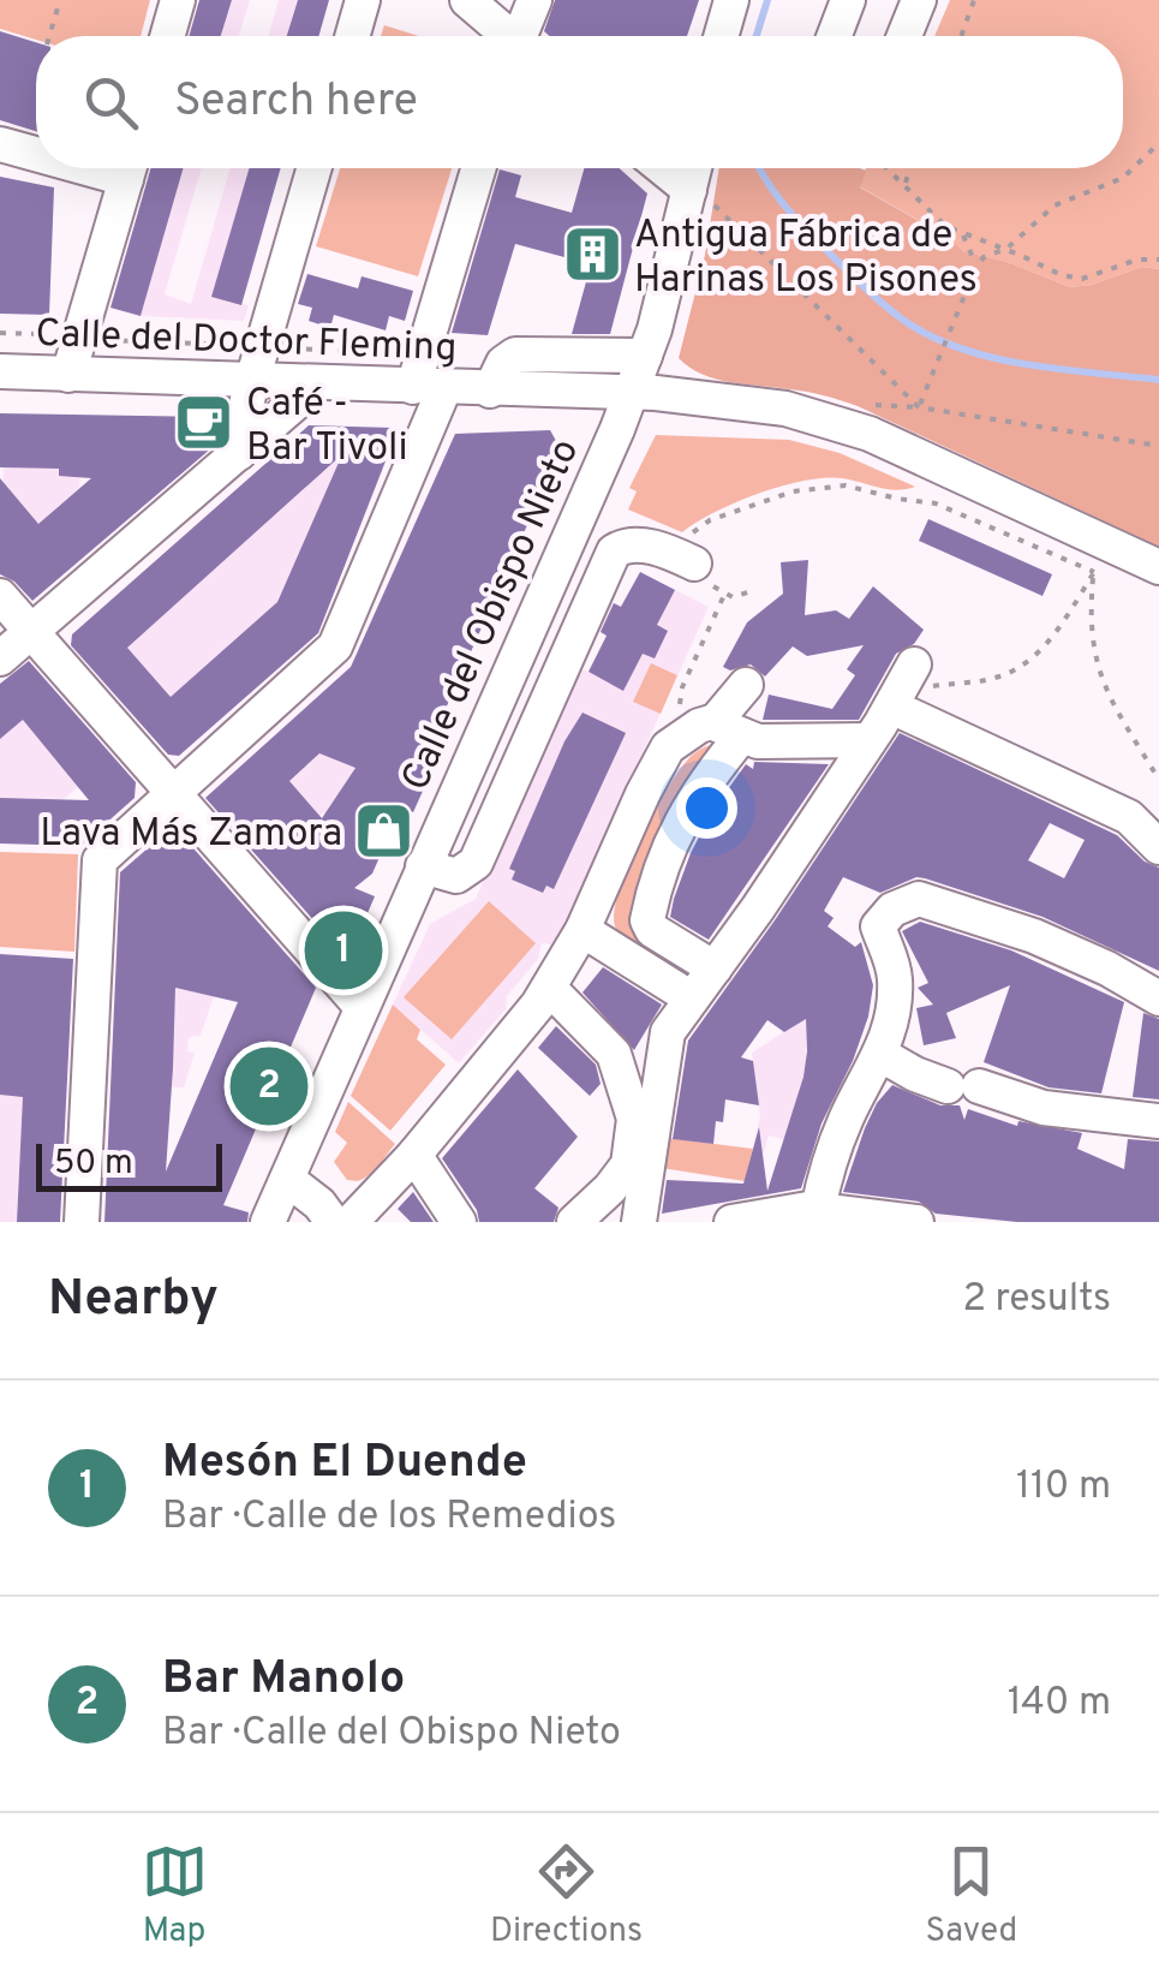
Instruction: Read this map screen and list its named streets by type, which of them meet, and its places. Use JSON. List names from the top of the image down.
{
  "streets": {
    "street": ["Calle del Doctor Fleming", "Calle del Obispo Nieto"]
  },
  "crossings": [
    ["Calle del Doctor Fleming", "Calle del Obispo Nieto"]
  ],
  "places": {
    "building": ["Antigua Fábrica de Harinas Los Pisones"],
    "cafe": ["Café - Bar Tivoli"],
    "shop": ["Lava Más Zamora"]
  },
  "scale_bar": "50 m",
  "page": {
    "search": "Search here",
    "pins": ["1", "2"],
    "scale": "50 m",
    "heading": ["Nearby", "2 results"],
    "list": [
      {
        "mark": "1",
        "name": "Mesón El Duende",
        "note": "Bar · Calle de los Remedios",
        "value": "110 m"
      },
      {
        "mark": "2",
        "name": "Bar Manolo",
        "note": "Bar · Calle del Obispo Nieto",
        "value": "140 m"
      }
    ],
    "nav": ["Map", "Directions", "Saved"]
  }
}
